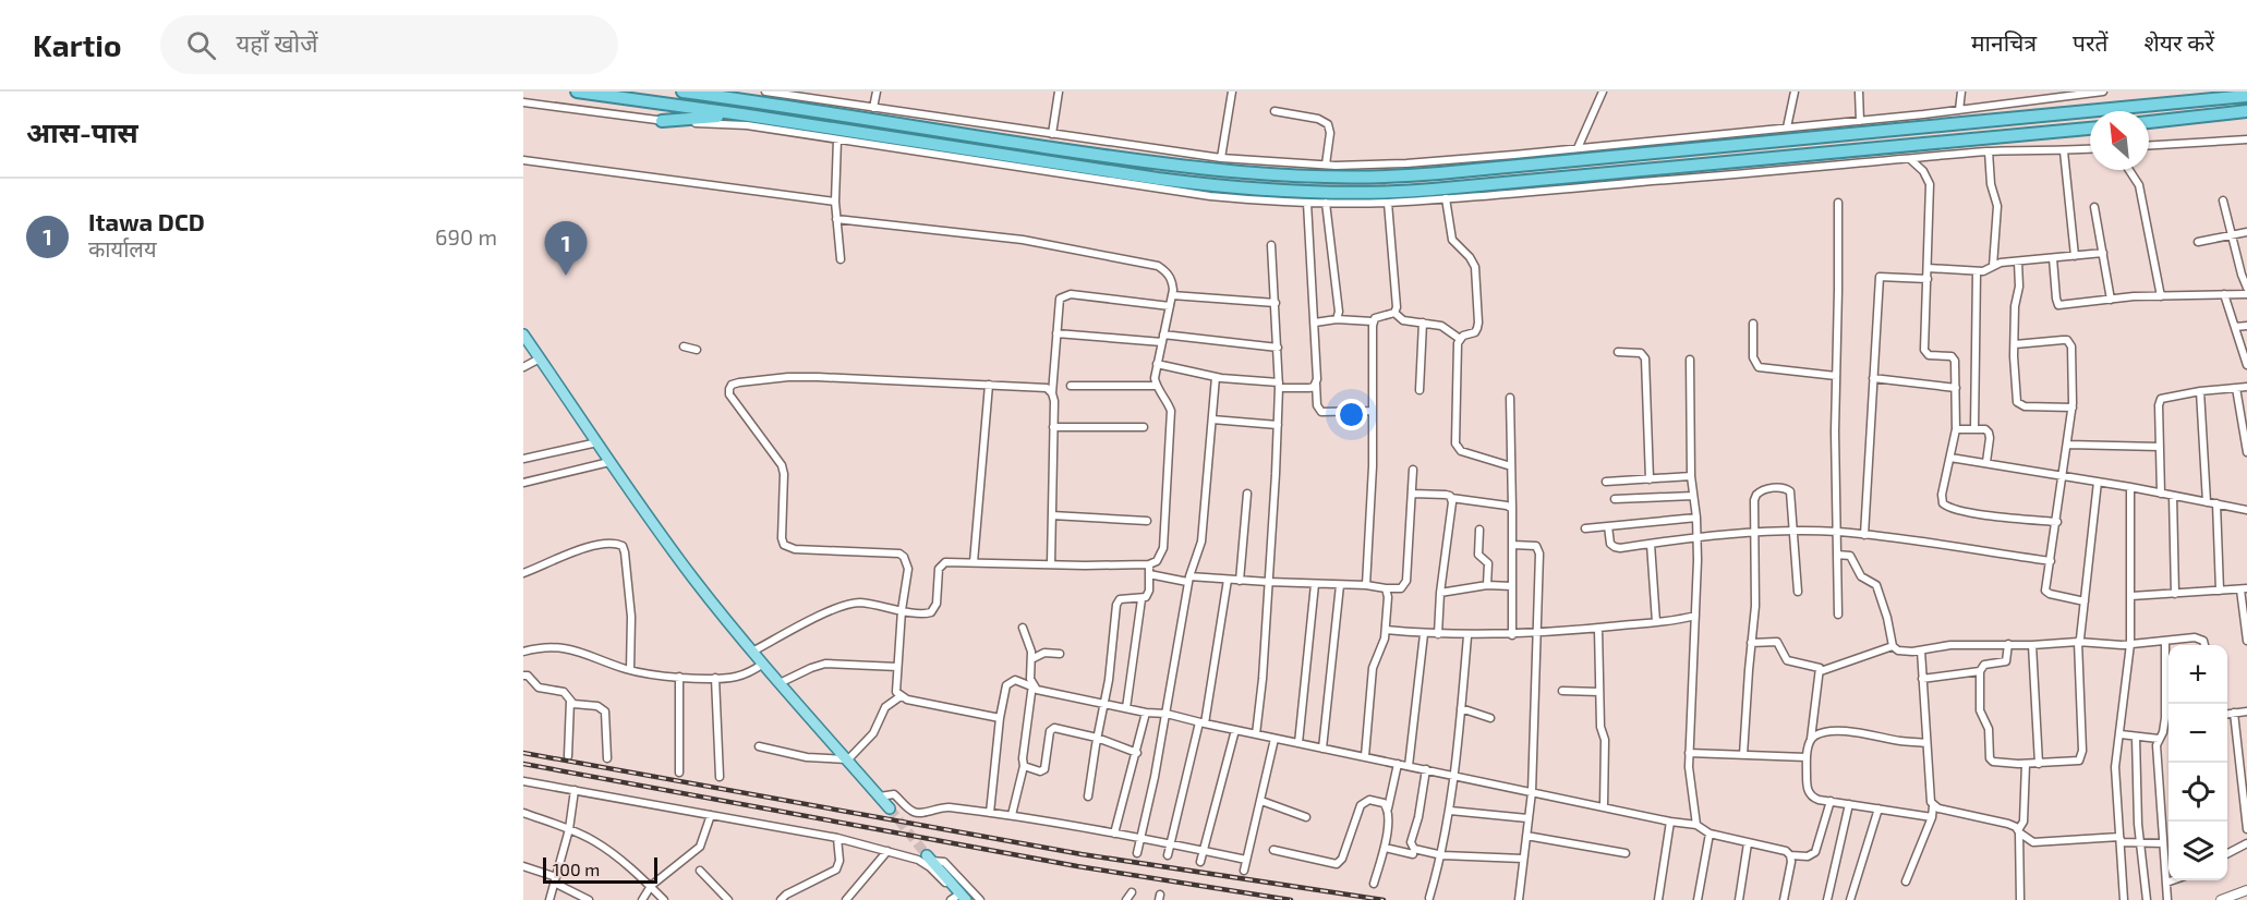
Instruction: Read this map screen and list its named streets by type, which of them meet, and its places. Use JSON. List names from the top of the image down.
{
  "scale_bar": "100 m",
  "north": "top left",
  "page": {
    "header": "Kartio",
    "search": "यहाँ खोजें",
    "nav": ["मानचित्र", "परतें", "शेयर करें"],
    "heading": "आस-पास",
    "list": [
      {
        "mark": "1",
        "name": "Itawa DCD",
        "note": "कार्यालय",
        "value": "690 m"
      }
    ],
    "pins": "1",
    "map_buttons": ["+", "−"],
    "scale": "100 m"
  }
}
